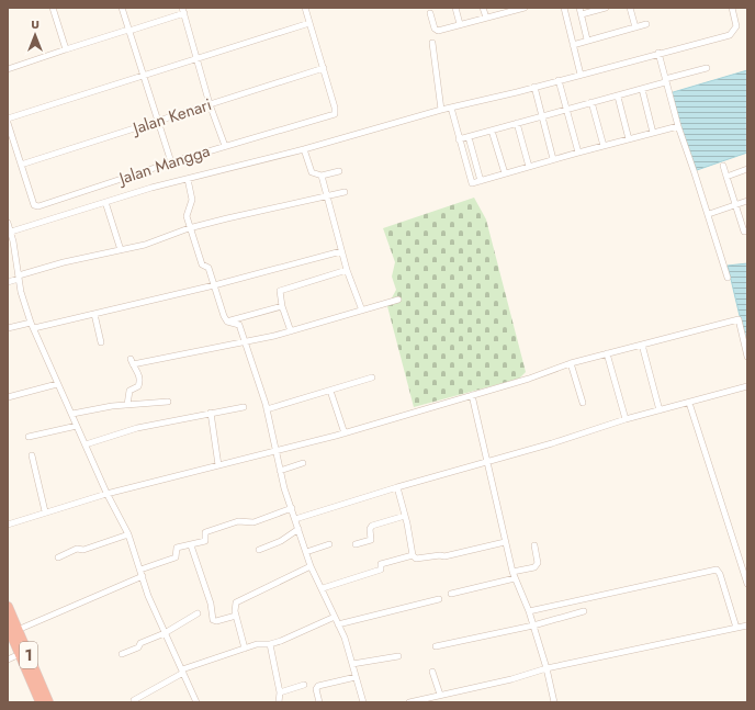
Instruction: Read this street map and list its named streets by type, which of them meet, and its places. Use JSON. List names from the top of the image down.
{
  "streets": {
    "highway": ["1"],
    "street": ["Jalan Kenari", "Jalan Mangga"]
  },
  "crossings": [
    ["Jalan Kenari", "Jalan Mangga"]
  ],
  "north": "top"
}
